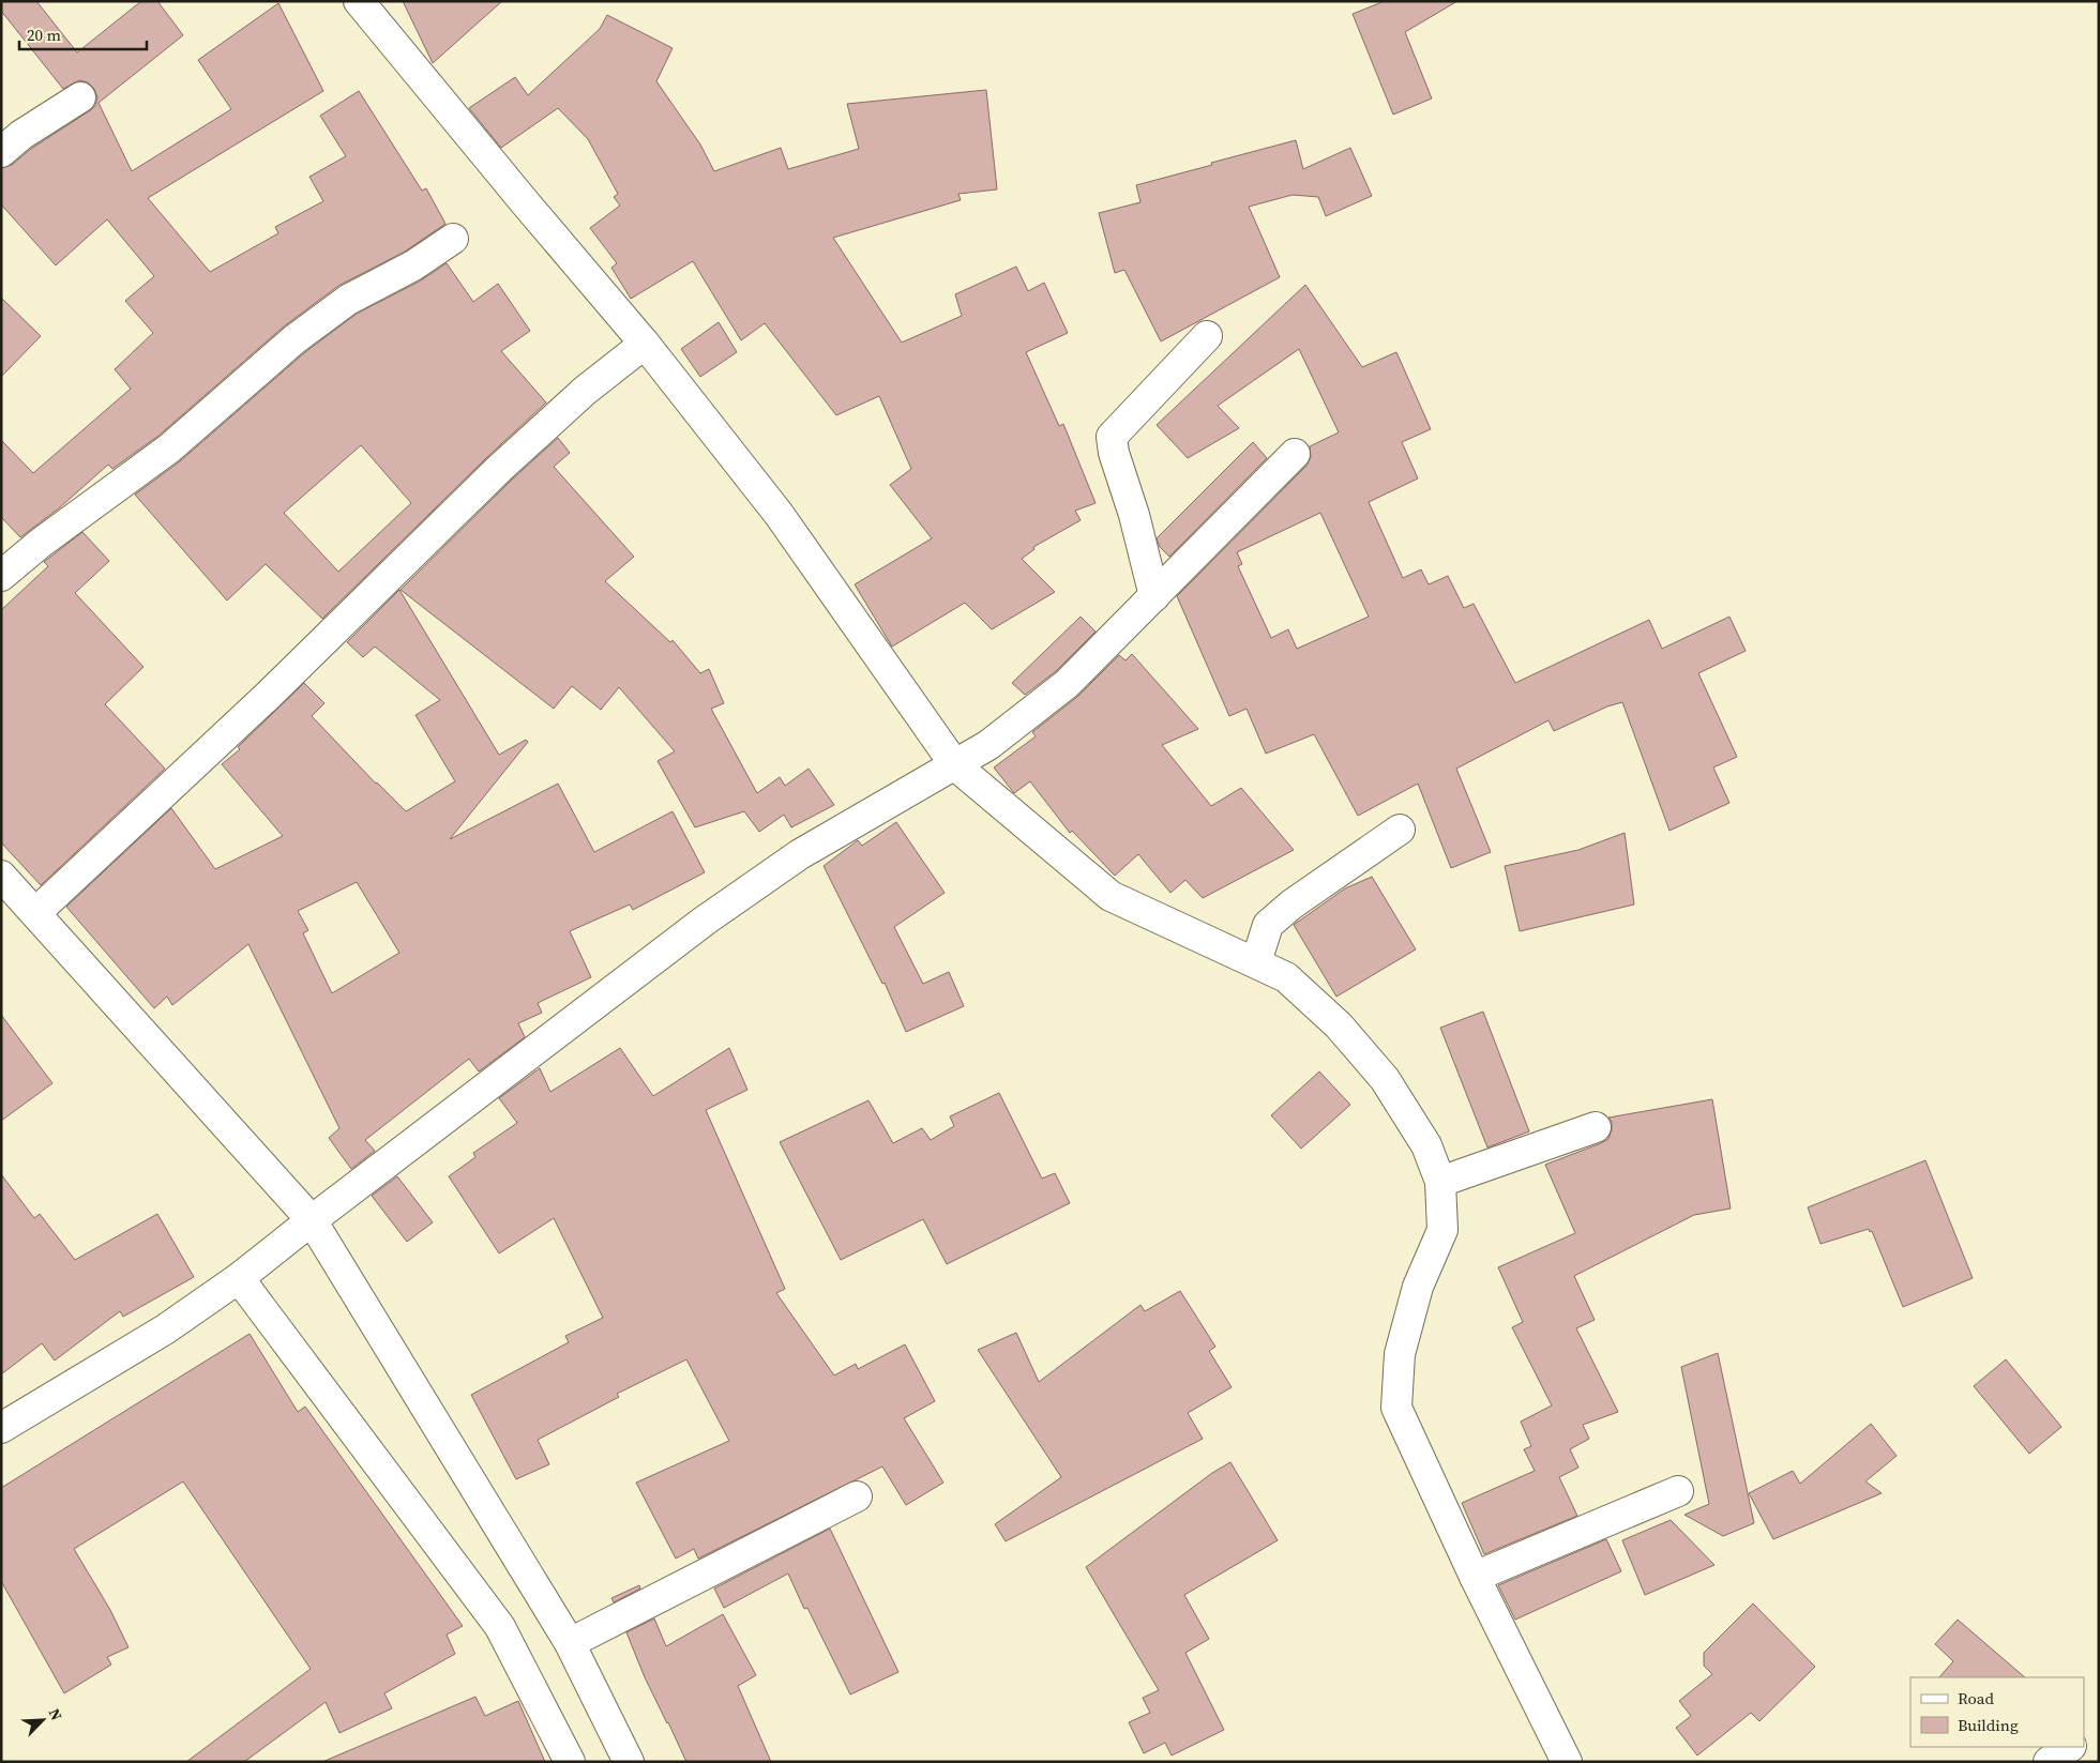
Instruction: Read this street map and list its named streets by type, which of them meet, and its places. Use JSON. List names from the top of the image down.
{
  "legend": ["Road", "Building"],
  "scale_bar": "20 m",
  "north": "top right"
}
